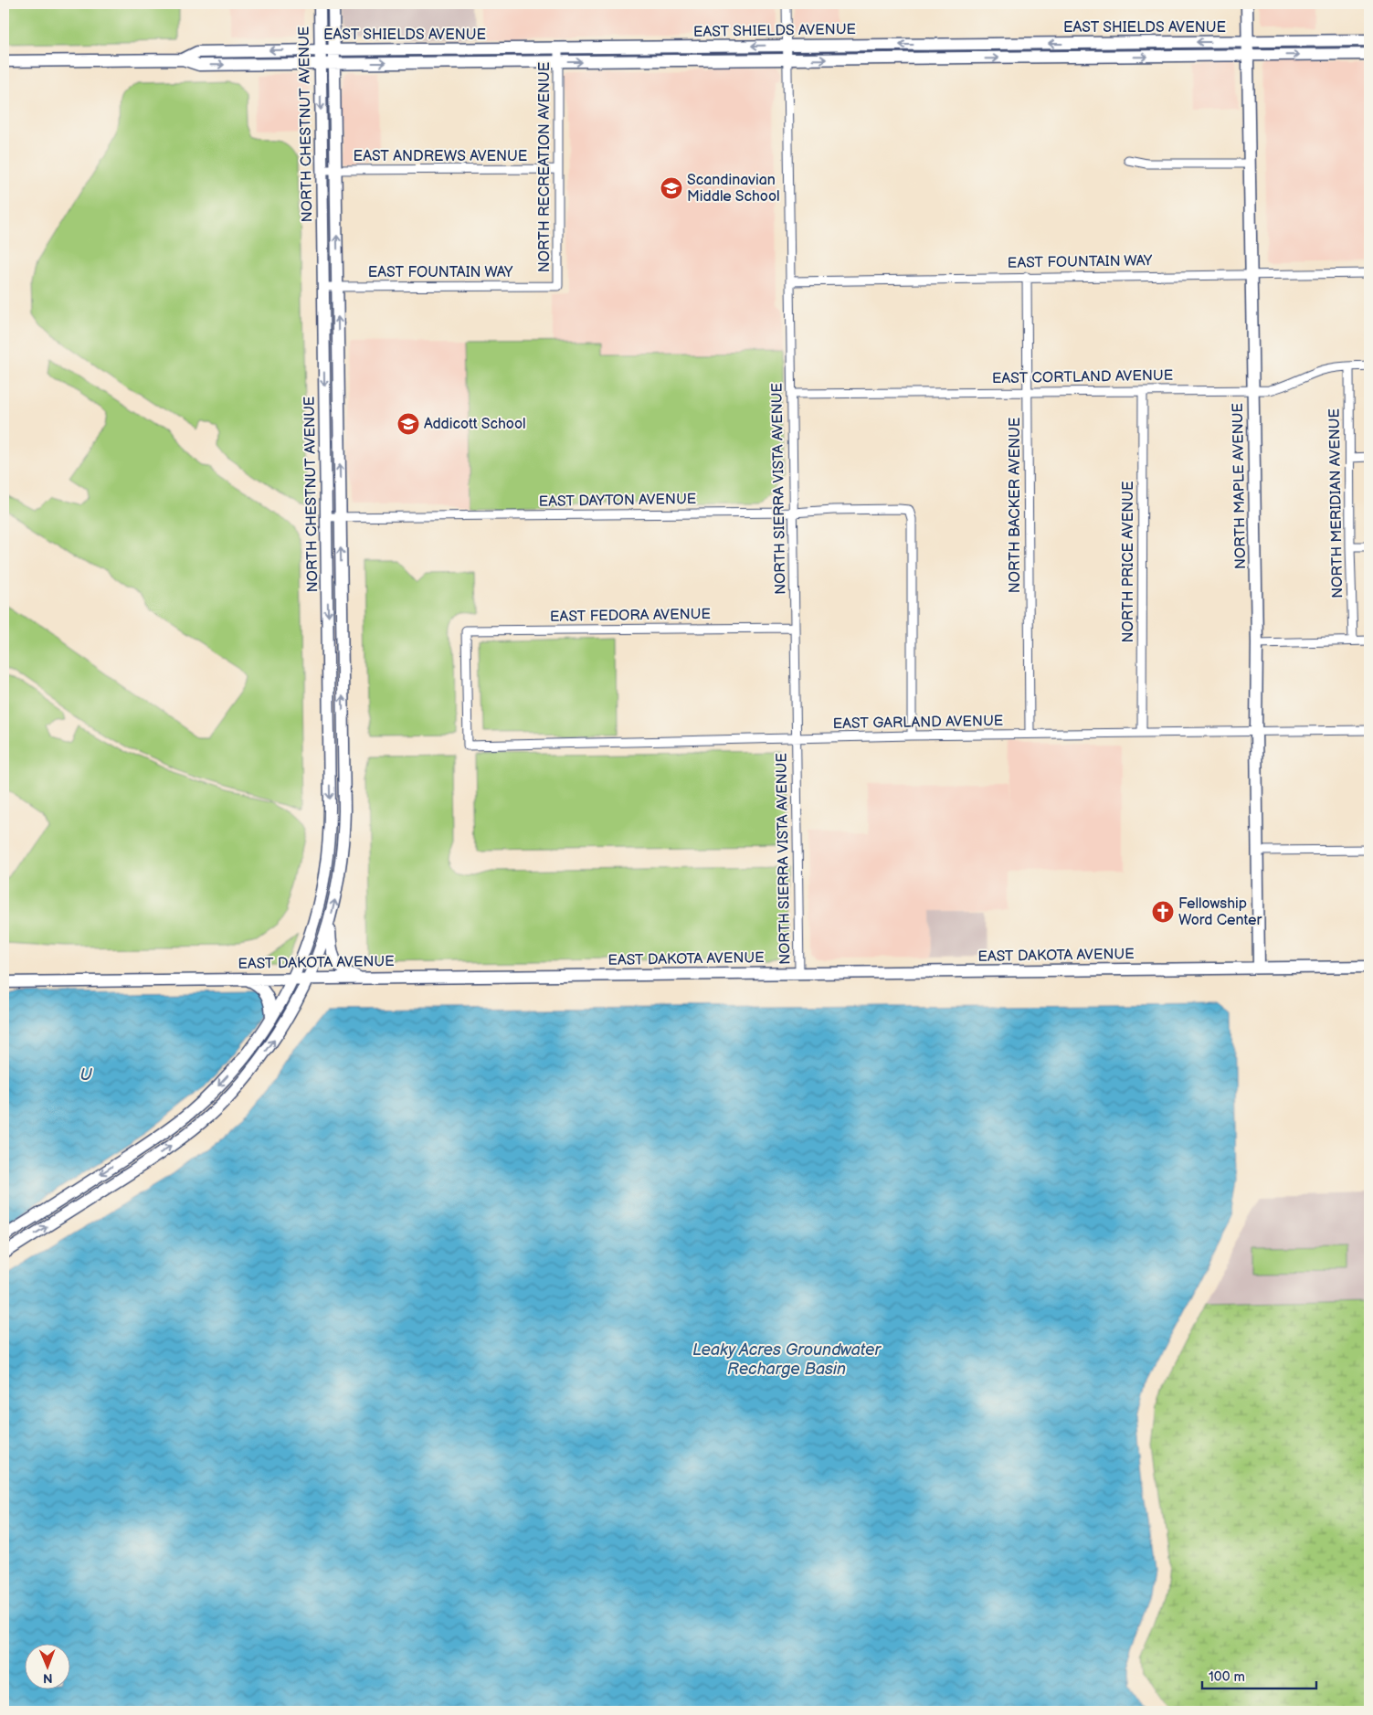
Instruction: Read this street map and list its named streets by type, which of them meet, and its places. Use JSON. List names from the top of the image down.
{
  "streets": {
    "main road": [
      "EAST SHIELDS AVENUE",
      "NORTH CHESTNUT AVENUE",
      "NORTH MAPLE AVENUE",
      "EAST DAKOTA AVENUE"
    ],
    "street": [
      "EAST ANDREWS AVENUE",
      "NORTH RECREATION AVENUE",
      "EAST FOUNTAIN WAY",
      "EAST CORTLAND AVENUE",
      "NORTH SIERRA VISTA AVENUE",
      "EAST DAYTON AVENUE",
      "NORTH MERIDIAN AVENUE",
      "NORTH BACKER AVENUE",
      "NORTH PRICE AVENUE",
      "EAST FEDORA AVENUE",
      "EAST GARLAND AVENUE"
    ]
  },
  "crossings": [
    ["EAST SHIELDS AVENUE", "NORTH CHESTNUT AVENUE"],
    ["EAST SHIELDS AVENUE", "NORTH RECREATION AVENUE"],
    ["EAST SHIELDS AVENUE", "NORTH MAPLE AVENUE"],
    ["EAST SHIELDS AVENUE", "NORTH SIERRA VISTA AVENUE"],
    ["NORTH CHESTNUT AVENUE", "EAST ANDREWS AVENUE"],
    ["NORTH CHESTNUT AVENUE", "EAST FOUNTAIN WAY"],
    ["NORTH CHESTNUT AVENUE", "EAST DAYTON AVENUE"],
    ["NORTH CHESTNUT AVENUE", "EAST DAKOTA AVENUE"],
    ["EAST ANDREWS AVENUE", "NORTH RECREATION AVENUE"],
    ["NORTH RECREATION AVENUE", "EAST FOUNTAIN WAY"],
    ["EAST FOUNTAIN WAY", "NORTH MAPLE AVENUE"],
    ["EAST FOUNTAIN WAY", "NORTH SIERRA VISTA AVENUE"],
    ["EAST FOUNTAIN WAY", "NORTH BACKER AVENUE"],
    ["EAST CORTLAND AVENUE", "NORTH MAPLE AVENUE"],
    ["EAST CORTLAND AVENUE", "NORTH SIERRA VISTA AVENUE"],
    ["EAST CORTLAND AVENUE", "NORTH MERIDIAN AVENUE"],
    ["EAST CORTLAND AVENUE", "NORTH BACKER AVENUE"],
    ["EAST CORTLAND AVENUE", "NORTH PRICE AVENUE"],
    ["NORTH MAPLE AVENUE", "EAST GARLAND AVENUE"],
    ["NORTH MAPLE AVENUE", "EAST DAKOTA AVENUE"],
    ["NORTH SIERRA VISTA AVENUE", "EAST DAYTON AVENUE"],
    ["NORTH SIERRA VISTA AVENUE", "EAST FEDORA AVENUE"],
    ["NORTH SIERRA VISTA AVENUE", "EAST GARLAND AVENUE"],
    ["NORTH SIERRA VISTA AVENUE", "EAST DAKOTA AVENUE"],
    ["EAST DAYTON AVENUE", "EAST GARLAND AVENUE"],
    ["NORTH BACKER AVENUE", "EAST GARLAND AVENUE"],
    ["NORTH PRICE AVENUE", "EAST GARLAND AVENUE"],
    ["EAST FEDORA AVENUE", "EAST GARLAND AVENUE"]
  ],
  "water": ["U", "Leaky Acres Groundwater Recharge Basin"],
  "places": {
    "school or university": ["Scandinavian Middle School", "Addicott School"],
    "church": ["Fellowship Word Center"]
  },
  "scale_bar": "100 m",
  "north": "bottom"
}
